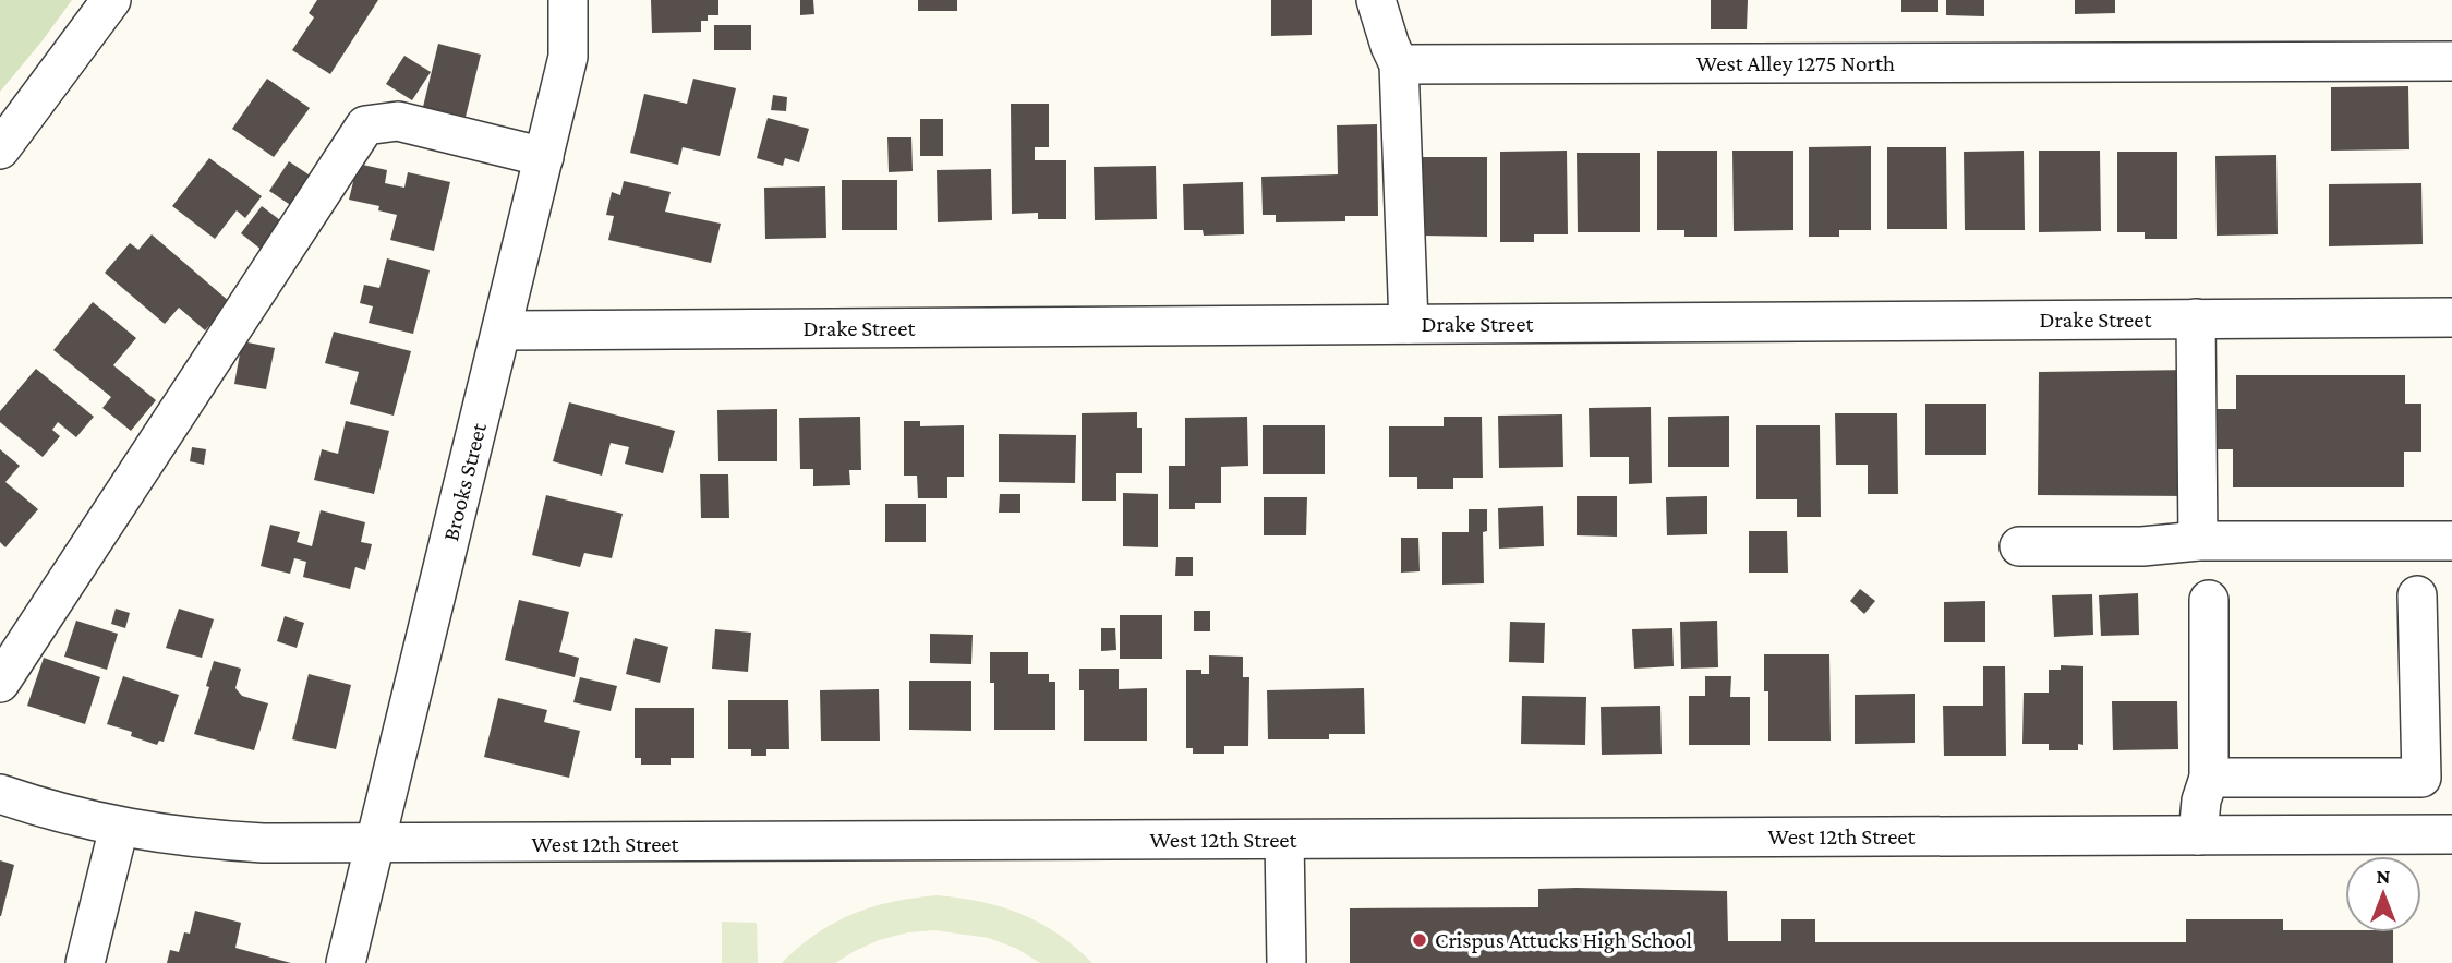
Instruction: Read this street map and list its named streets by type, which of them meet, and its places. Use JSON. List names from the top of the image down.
{
  "streets": {
    "street": [
      "West Alley 1275 North",
      "Drake Street",
      "Brooks Street",
      "West 12th Street"
    ]
  },
  "crossings": [
    ["Drake Street", "Brooks Street"],
    ["Brooks Street", "West 12th Street"]
  ],
  "places": ["Crispus Attucks High School"],
  "north": "top"
}
